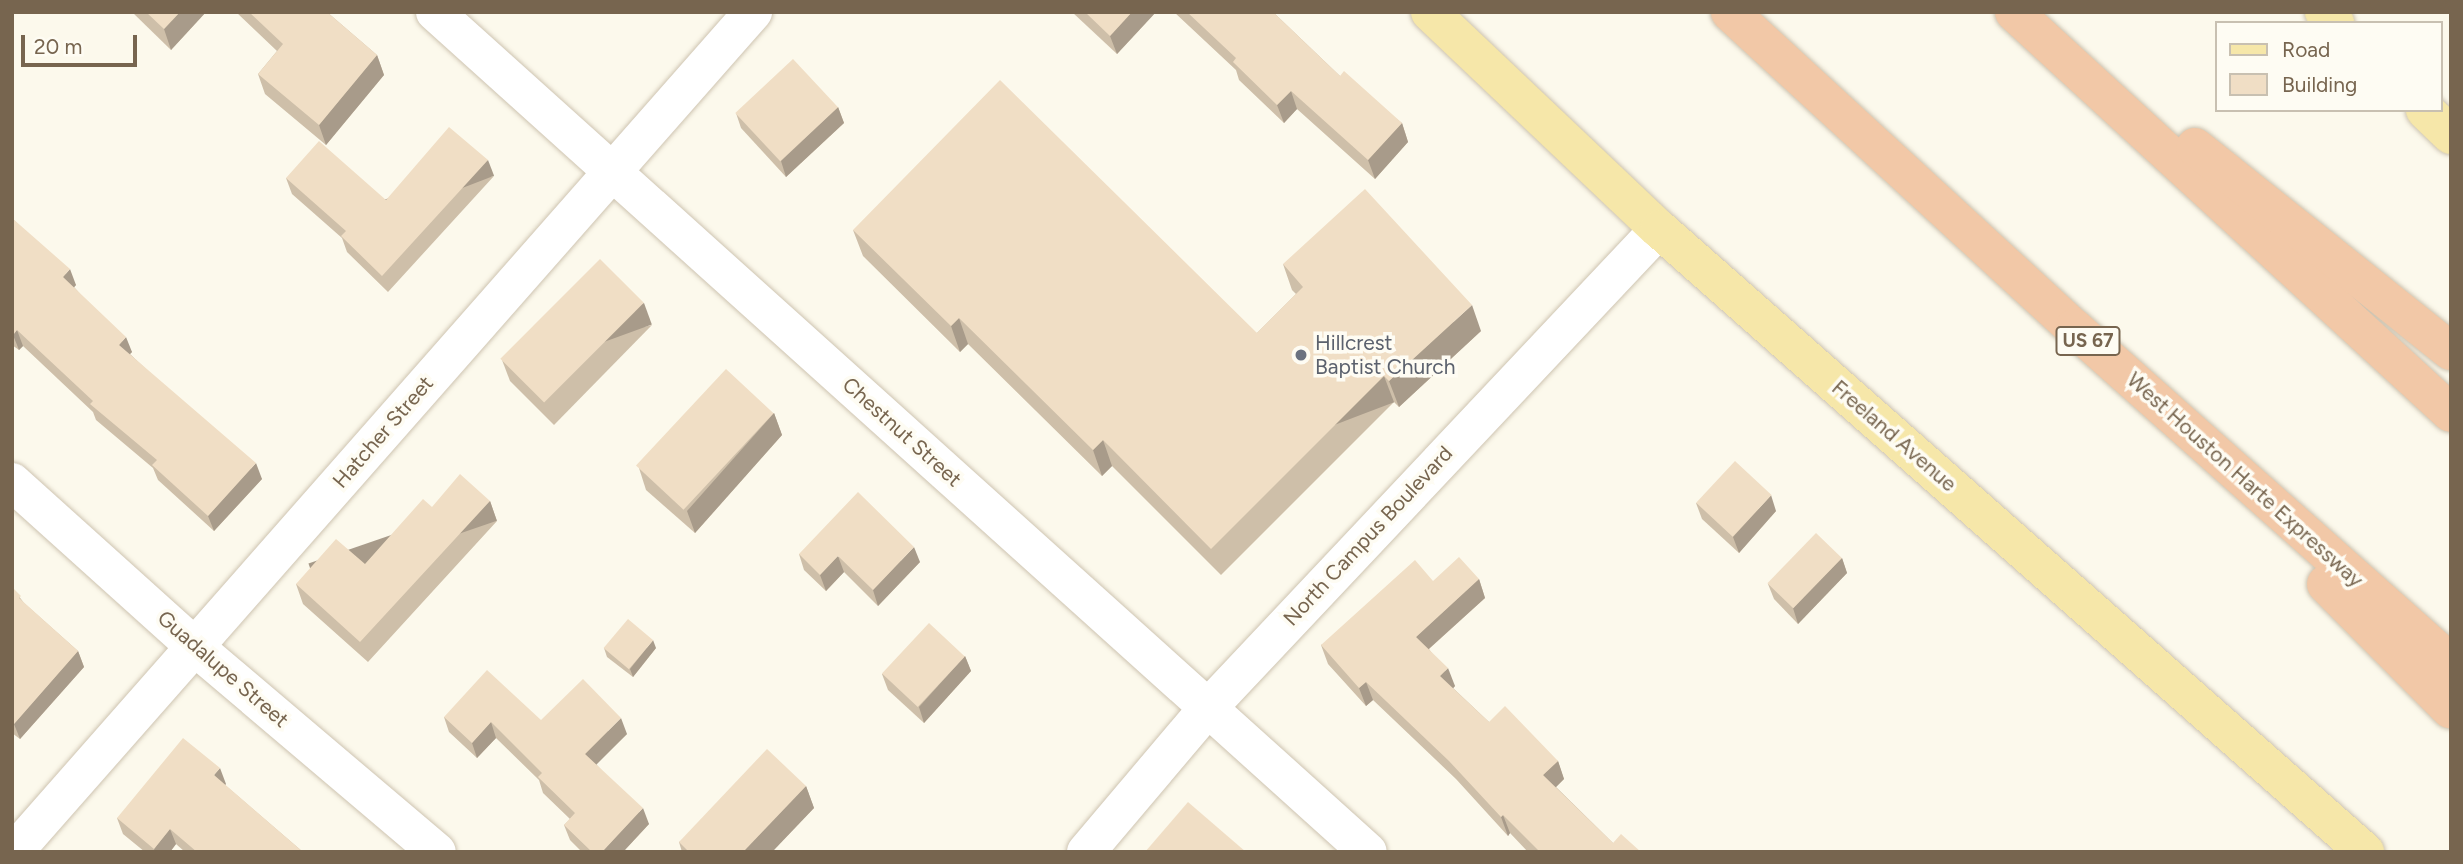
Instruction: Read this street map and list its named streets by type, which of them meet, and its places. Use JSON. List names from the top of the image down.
{
  "streets": {
    "highway": ["US 67", "West Houston Harte Expressway"],
    "main road": ["Freeland Avenue"],
    "street": [
      "Hatcher Street",
      "Chestnut Street",
      "North Campus Boulevard",
      "Guadalupe Street"
    ]
  },
  "crossings": [
    ["Hatcher Street", "Chestnut Street"],
    ["Hatcher Street", "Guadalupe Street"],
    ["Chestnut Street", "North Campus Boulevard"],
    ["Freeland Avenue", "North Campus Boulevard"]
  ],
  "places": ["Hillcrest Baptist Church"],
  "legend": ["Road", "Building"],
  "scale_bar": "20 m"
}
